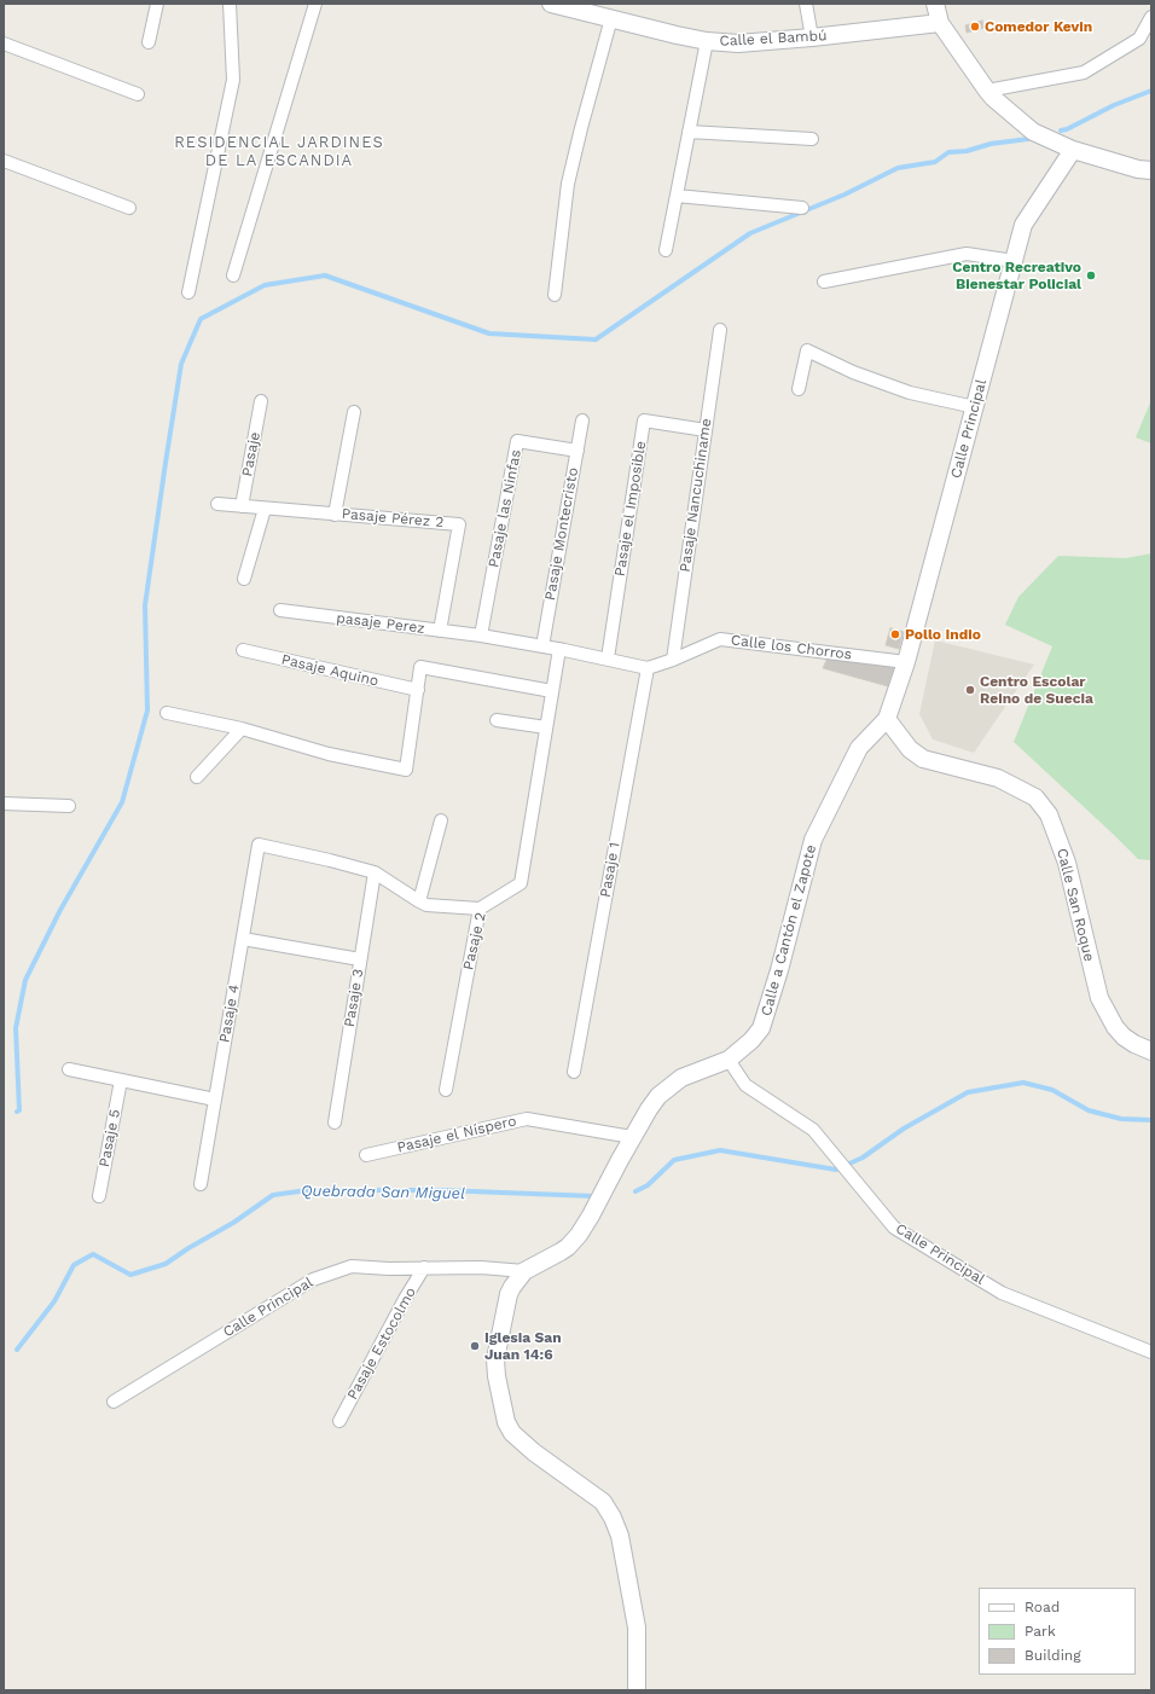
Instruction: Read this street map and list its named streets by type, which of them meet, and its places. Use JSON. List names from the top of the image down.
{
  "streets": {
    "street": [
      "Calle el Bambú",
      "Calle Principal",
      "Pasaje",
      "Pasaje Nancuchiname",
      "Pasaje las Ninfas",
      "Pasaje el Imposible",
      "Pasaje Pérez 2",
      "Pasaje Montecristo",
      "pasaje Perez",
      "Calle los Chorros",
      "Pasaje Aquino",
      "Pasaje 1",
      "Calle San Roque",
      "Calle a Cantón el Zapote",
      "Pasaje 2",
      "Pasaje 3",
      "Pasaje 4",
      "Pasaje el Níspero",
      "Pasaje 5",
      "Pasaje Estocolmo"
    ]
  },
  "crossings": [
    ["Calle Principal", "Calle los Chorros"],
    ["Calle Principal", "Calle San Roque"],
    ["Calle Principal", "Calle a Cantón el Zapote"],
    ["Calle Principal", "Pasaje Estocolmo"],
    ["Pasaje", "Pasaje Pérez 2"],
    ["Pasaje Nancuchiname", "Pasaje el Imposible"],
    ["Pasaje Nancuchiname", "Calle los Chorros"],
    ["Pasaje las Ninfas", "Pasaje Montecristo"],
    ["Pasaje las Ninfas", "pasaje Perez"],
    ["Pasaje Pérez 2", "pasaje Perez"],
    ["Calle los Chorros", "Pasaje 1"],
    ["Calle San Roque", "Calle a Cantón el Zapote"],
    ["Calle a Cantón el Zapote", "Pasaje el Níspero"],
    ["Pasaje 3", "Pasaje 4"]
  ],
  "districts": ["RESIDENCIAL JARDINES DE LA ESCANDIA"],
  "water": ["Quebrada San Miguel"],
  "places": [
    "Comedor Kevin",
    "Centro Recreativo Bienestar Policial",
    "Pollo Indio",
    "Centro Escolar Reino de Suecia",
    "Iglesia San Juan 14:6"
  ],
  "legend": ["Road", "Park", "Building"]
}
